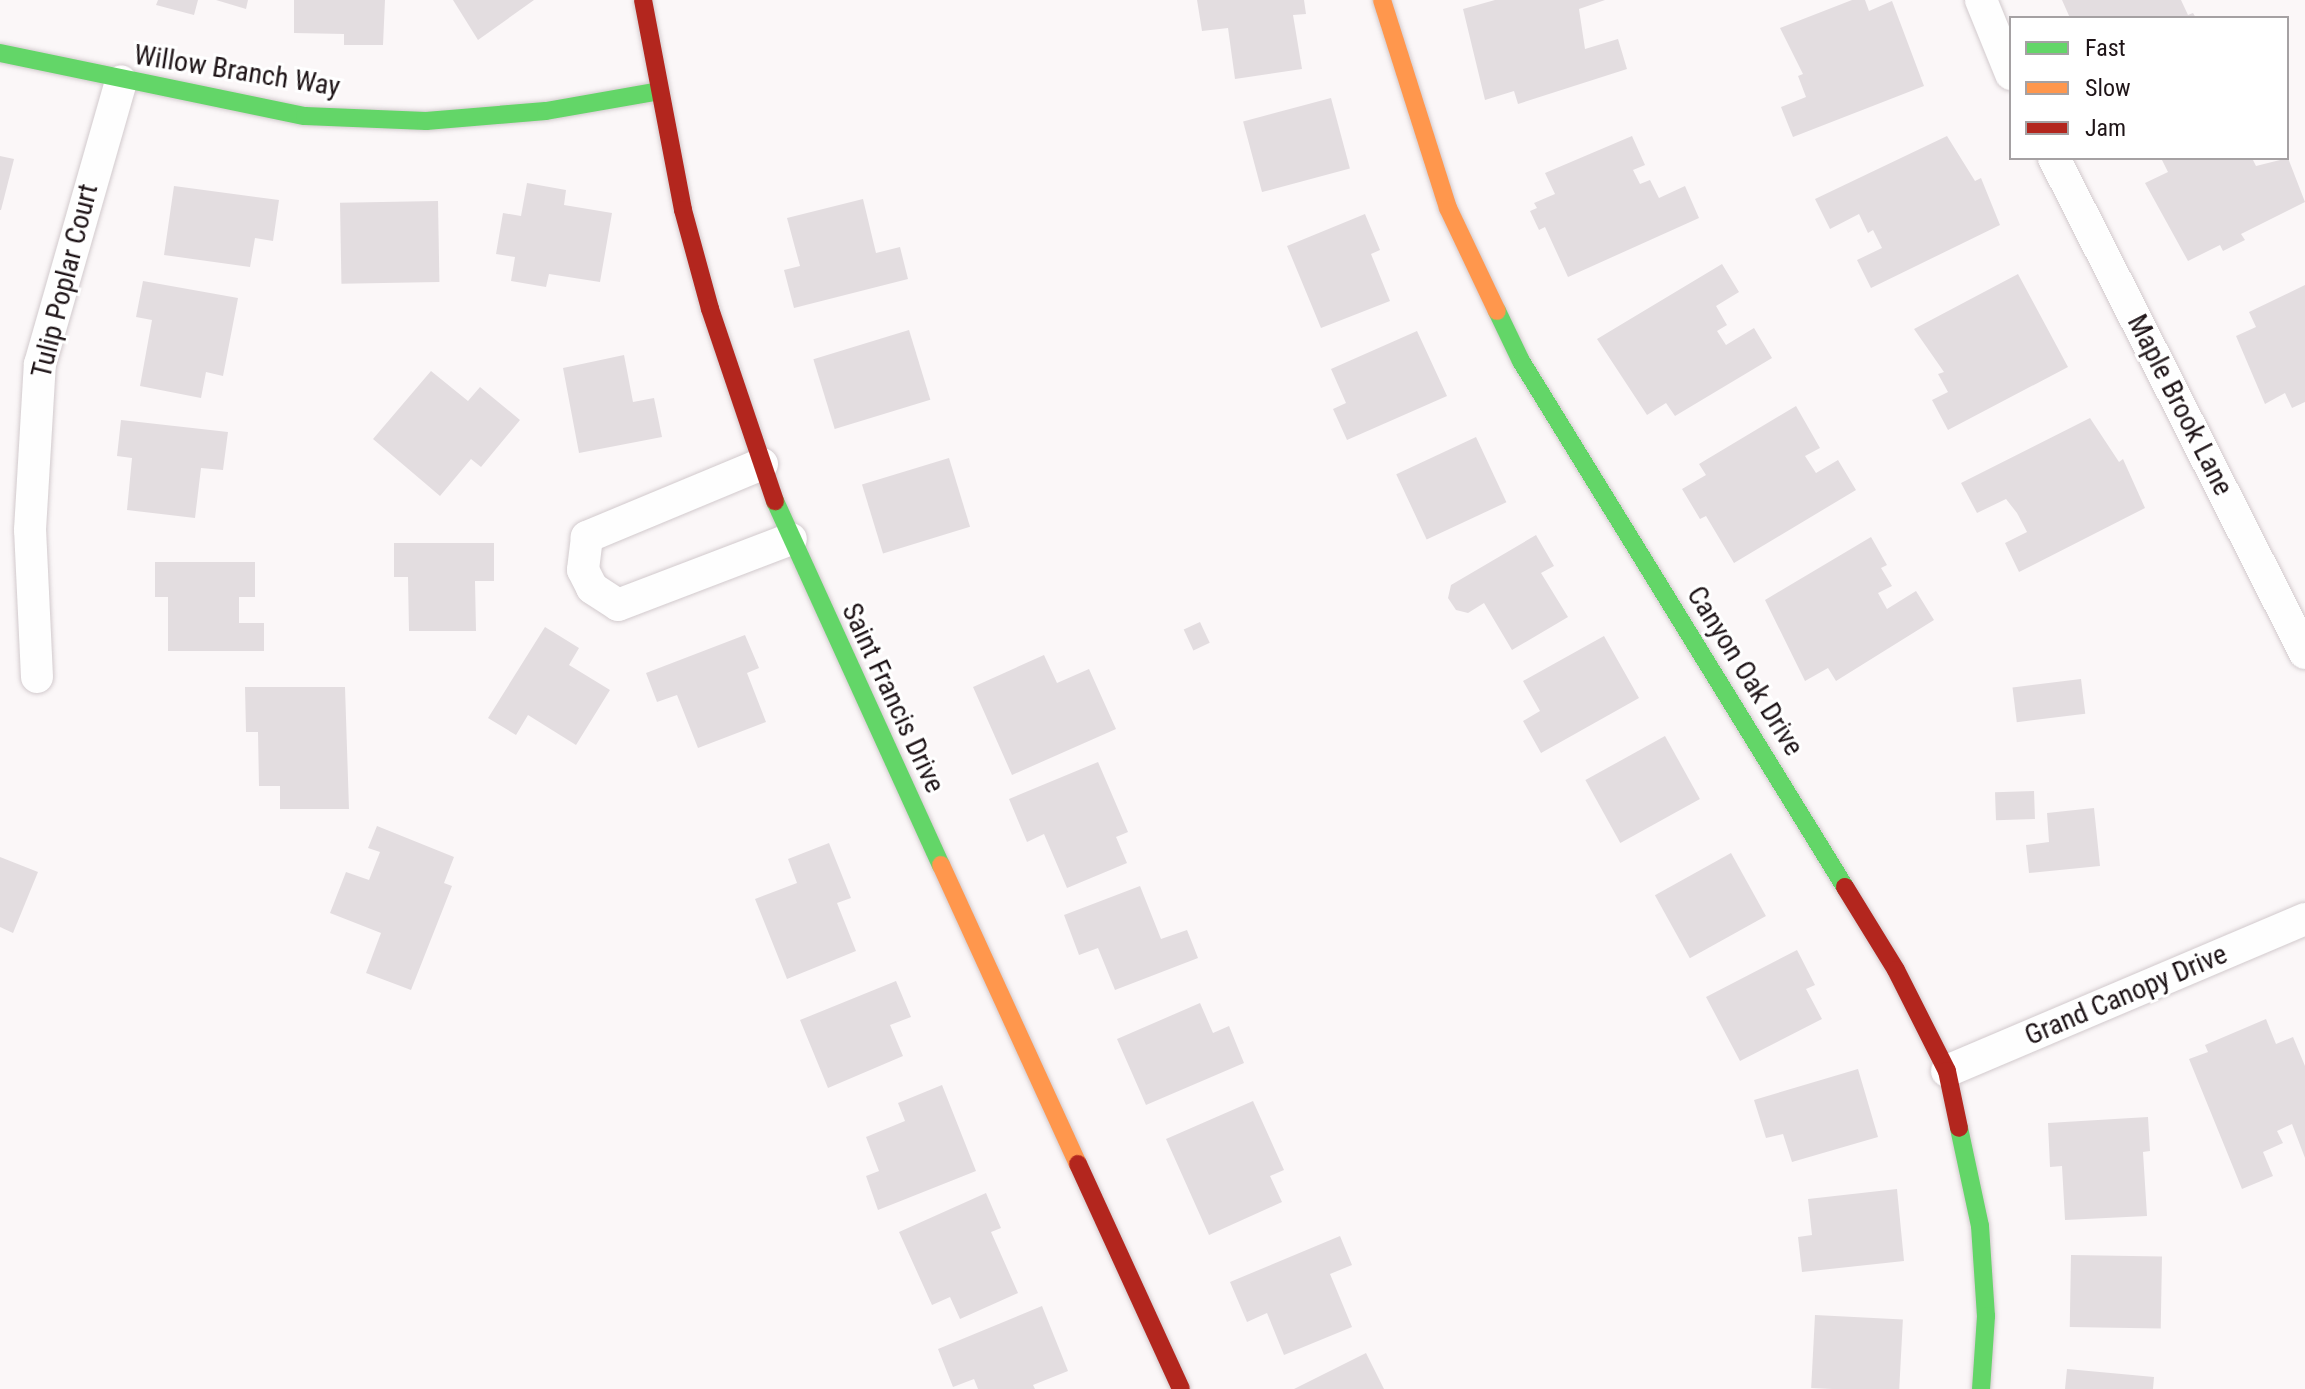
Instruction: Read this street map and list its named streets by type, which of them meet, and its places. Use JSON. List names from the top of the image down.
{
  "streets": {
    "street": [
      "Willow Branch Way",
      "Tulip Poplar Court",
      "Maple Brook Lane",
      "Canyon Oak Drive",
      "Saint Francis Drive",
      "Grand Canopy Drive"
    ]
  },
  "crossings": [
    ["Willow Branch Way", "Tulip Poplar Court"],
    ["Willow Branch Way", "Saint Francis Drive"],
    ["Canyon Oak Drive", "Grand Canopy Drive"]
  ],
  "legend": ["Fast", "Slow", "Jam"]
}
